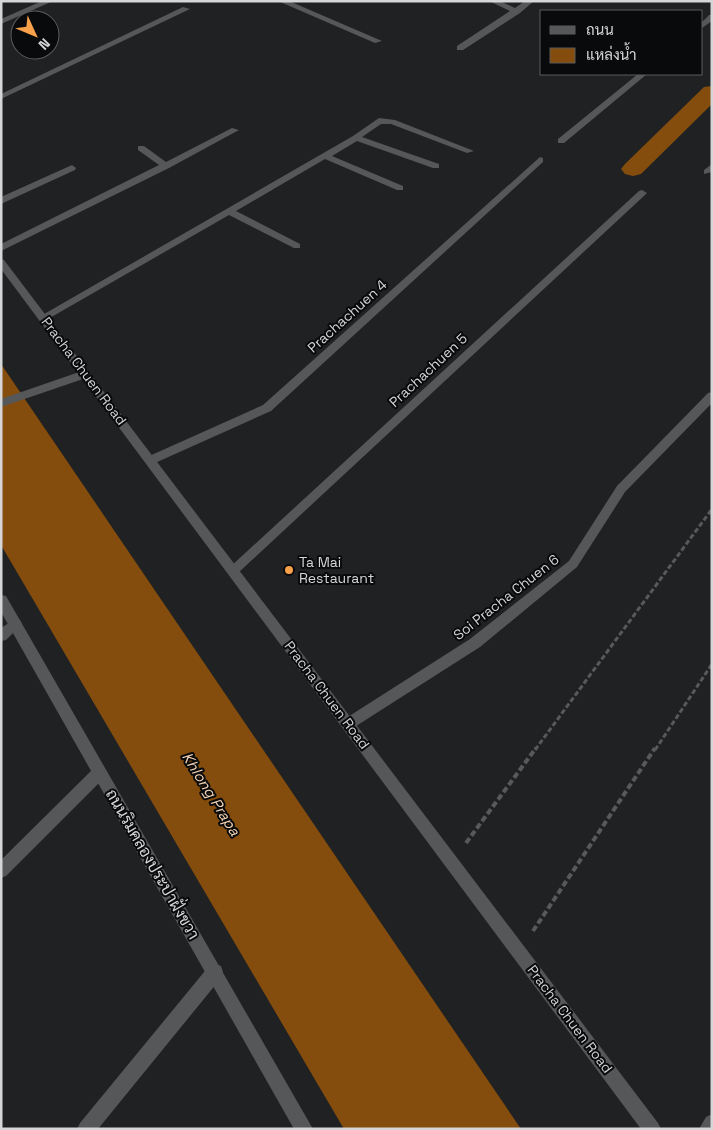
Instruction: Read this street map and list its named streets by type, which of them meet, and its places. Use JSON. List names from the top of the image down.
{
  "streets": {
    "street": [
      "Prachachuen 4",
      "Prachachuen 5",
      "Pracha Chuen Road",
      "Soi Pracha Chuen 6",
      "ถนนริมคลองประปาฝั่งขวา"
    ]
  },
  "crossings": [
    ["Prachachuen 4", "Pracha Chuen Road"],
    ["Prachachuen 5", "Pracha Chuen Road"],
    ["Pracha Chuen Road", "Soi Pracha Chuen 6"]
  ],
  "water": ["Khlong Prapa"],
  "places": ["Ta Mai Restaurant"],
  "legend": ["ถนน", "แหล่งน้ำ"],
  "north": "bottom right"
}
